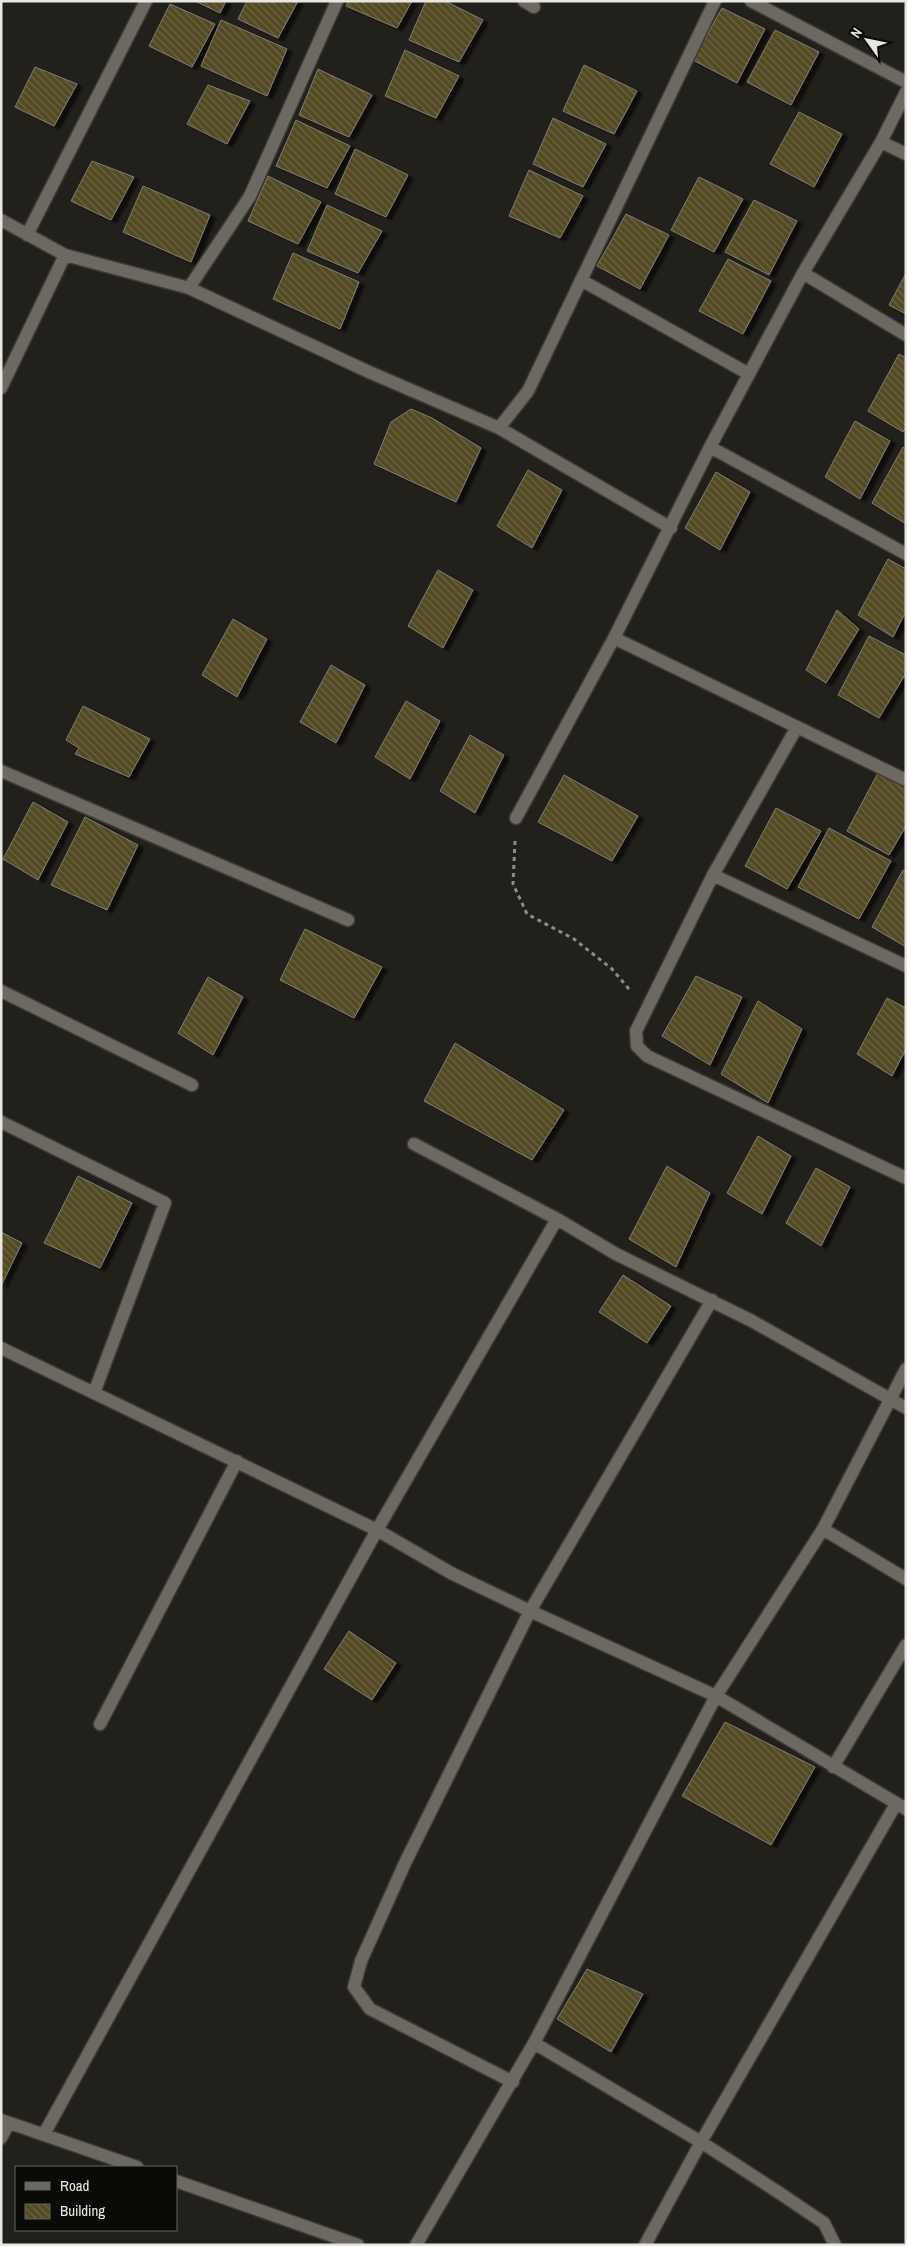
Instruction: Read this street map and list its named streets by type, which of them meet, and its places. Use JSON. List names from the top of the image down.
{
  "legend": ["Road", "Building"],
  "north": "top left"
}
